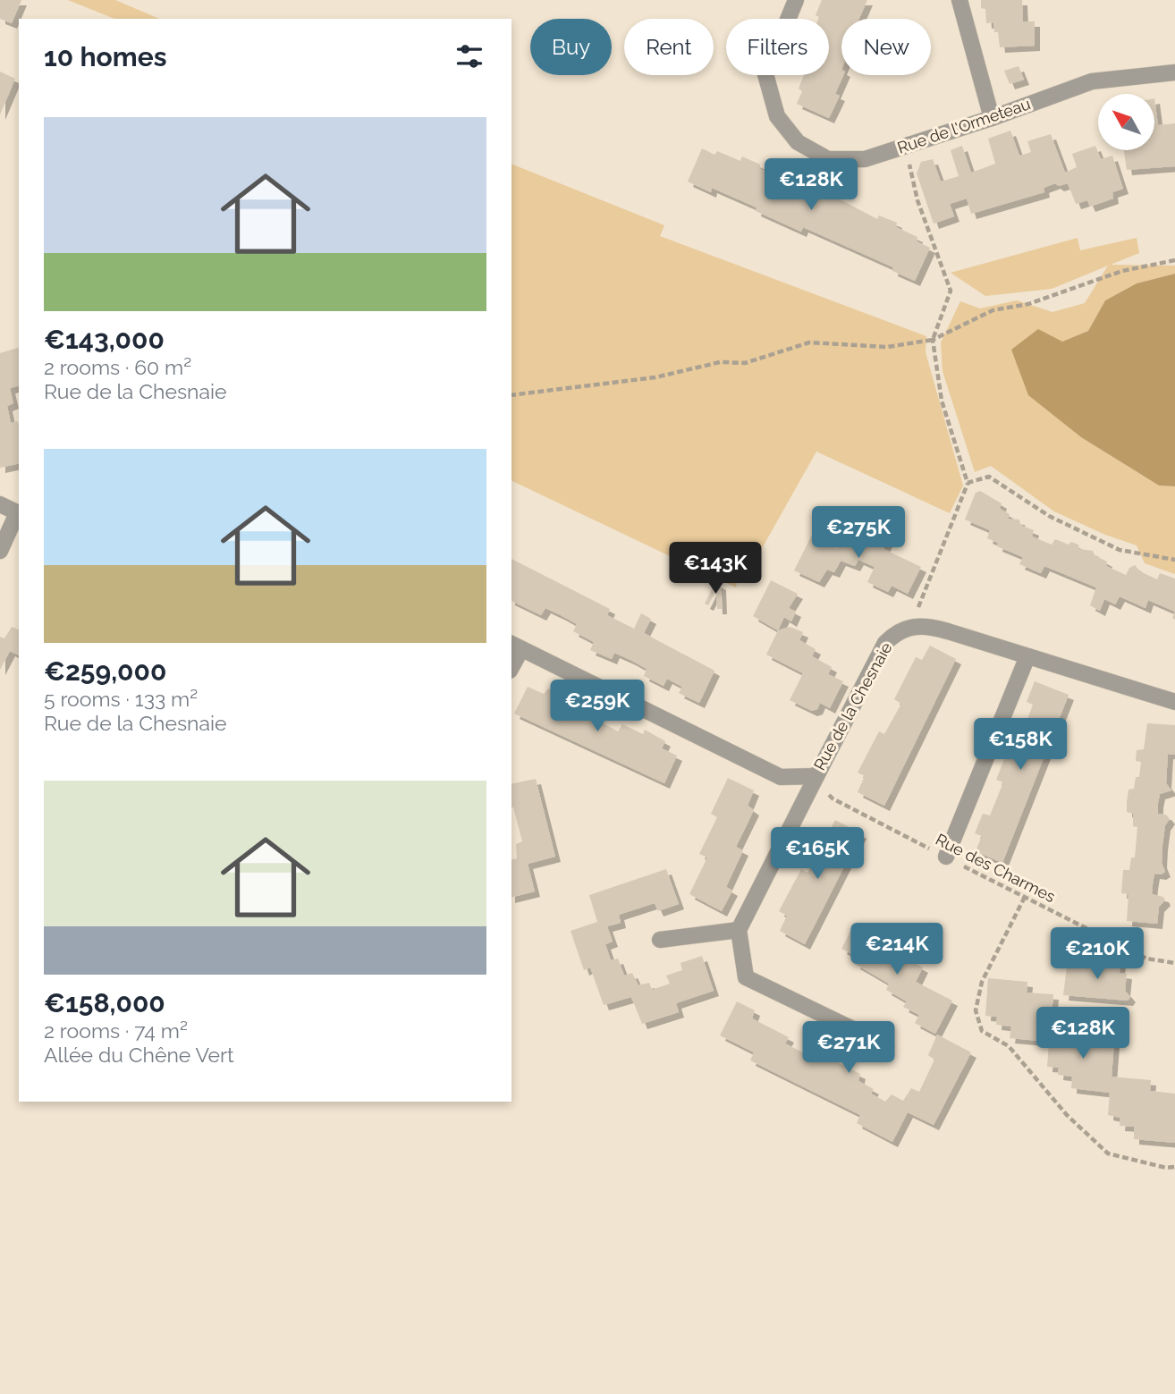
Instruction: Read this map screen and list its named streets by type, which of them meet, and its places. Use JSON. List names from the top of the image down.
{
  "streets": {
    "street": ["Rue de l'Ormeteau", "Rue de la Chesnaie"],
    "path": ["Rue des Charmes"]
  },
  "crossings": [
    ["Rue de la Chesnaie", "Rue des Charmes"]
  ],
  "north": "top left",
  "page": {
    "chip": [
      "Buy",
      "Rent",
      "Filters",
      "New"
    ],
    "heading": "10 homes",
    "list": [
      {
        "name": "€143,000",
        "note": "2 rooms · 60 m² · Rue de la Chesnaie"
      },
      {
        "name": "€259,000",
        "note": "5 rooms · 133 m² · Rue de la Chesnaie"
      },
      {
        "name": "€158,000",
        "note": "2 rooms · 74 m² · Allée du Chêne Vert"
      }
    ],
    "price": [
      "€128K",
      "€275K",
      "€143K",
      "€259K",
      "€158K",
      "€165K",
      "€214K",
      "€210K",
      "€128K",
      "€271K"
    ]
  }
}
